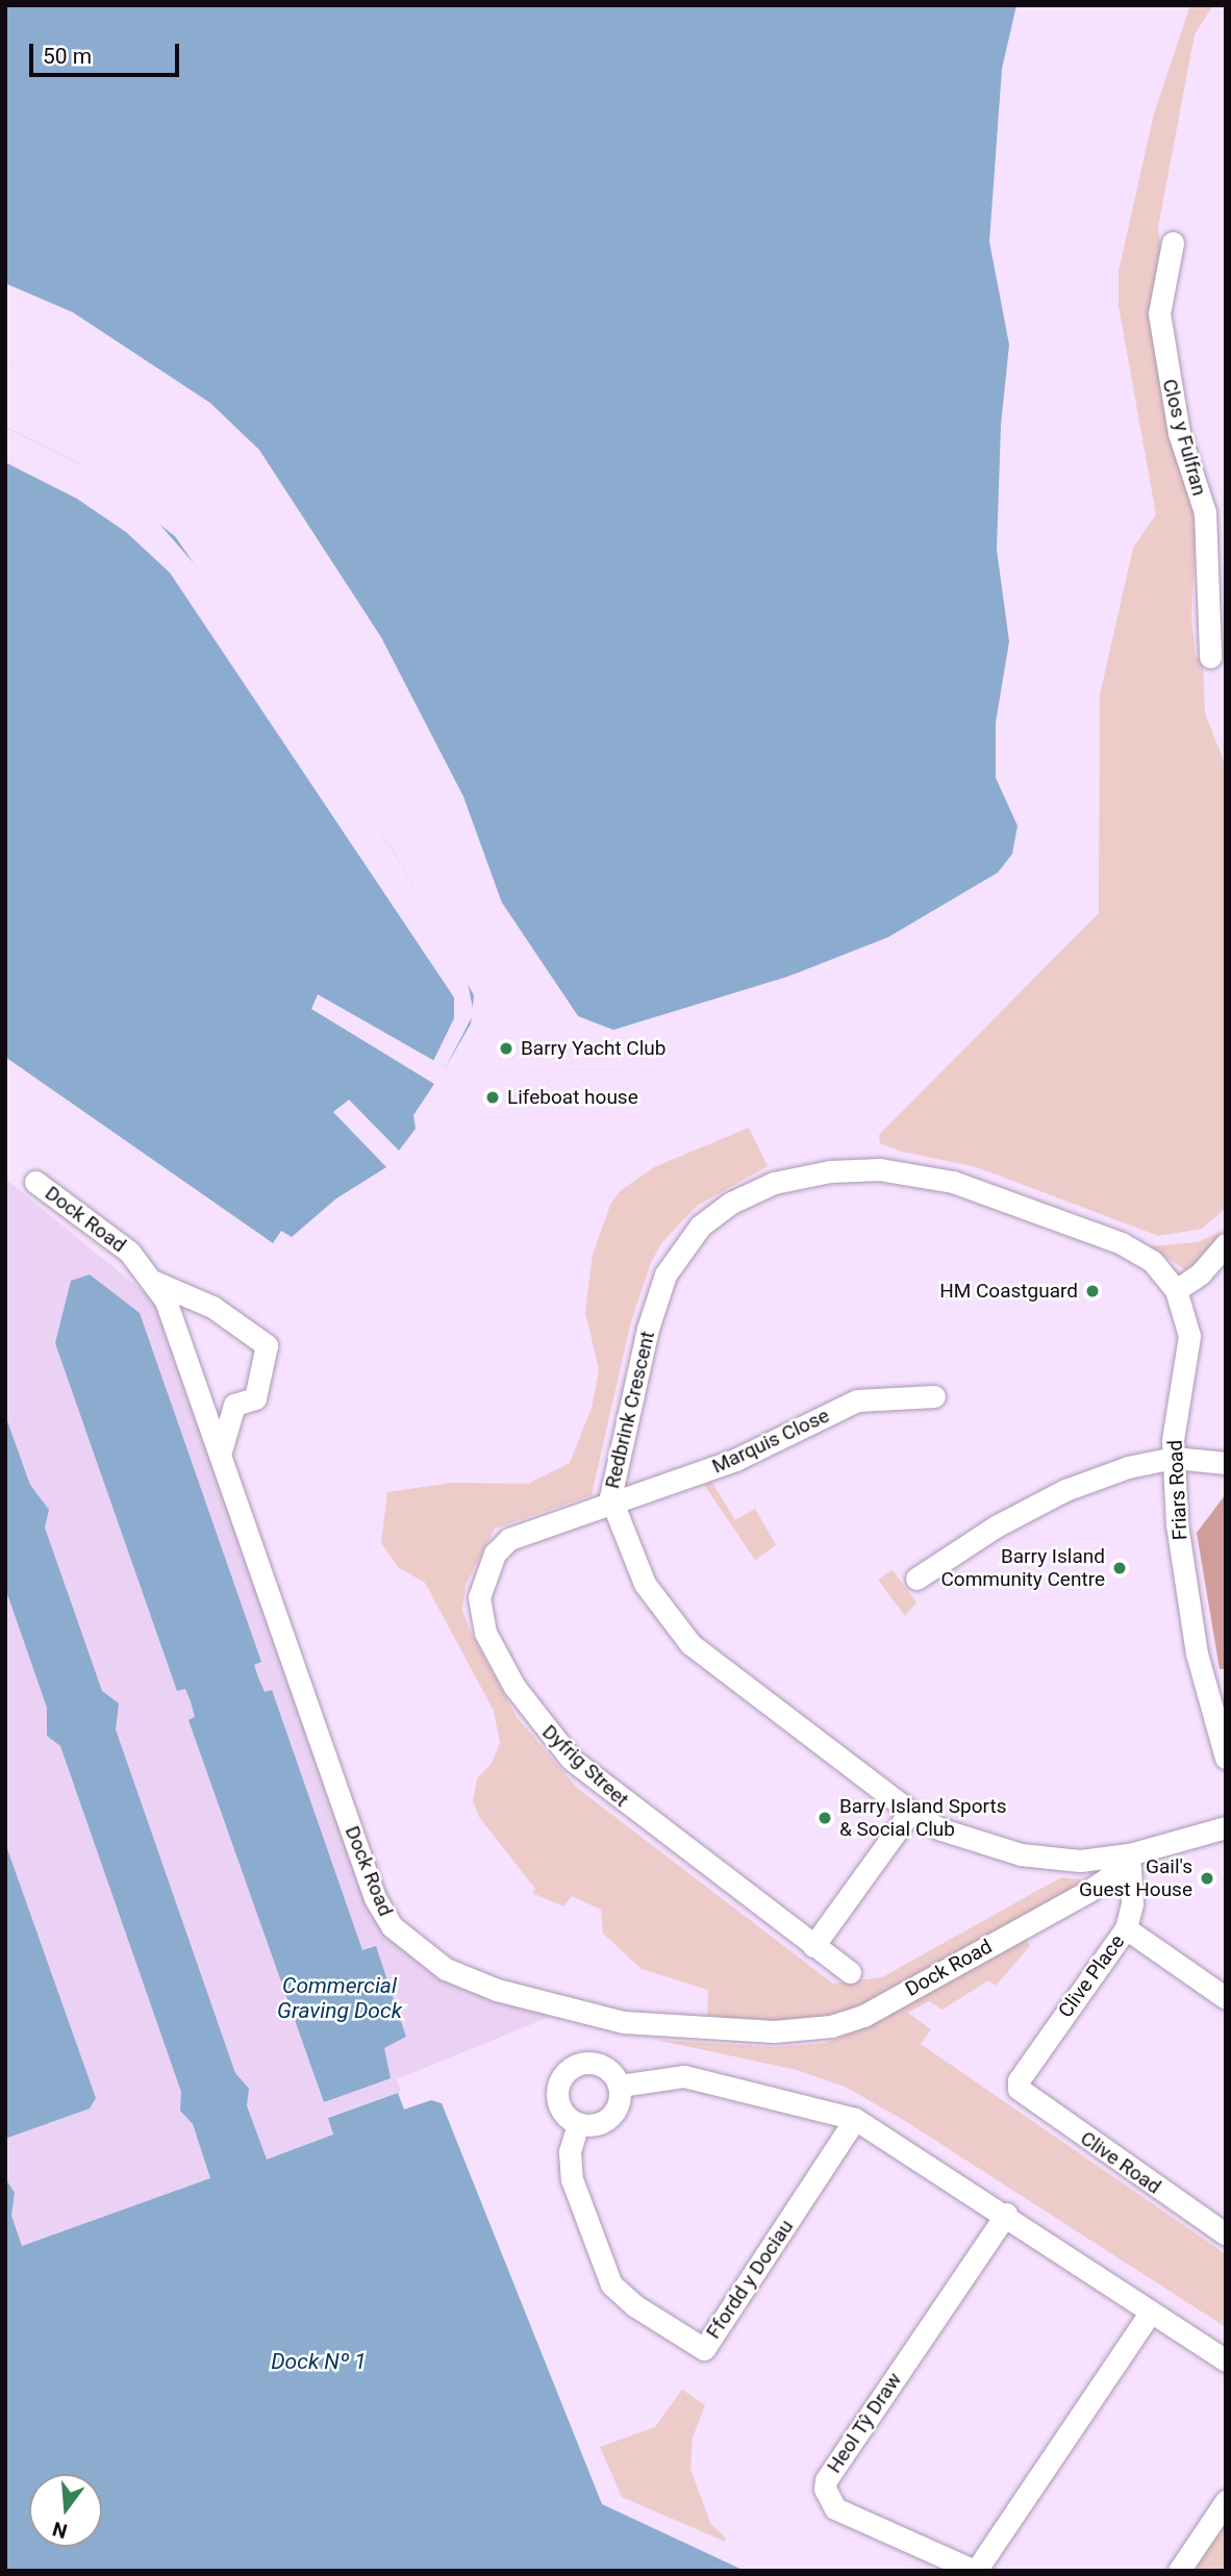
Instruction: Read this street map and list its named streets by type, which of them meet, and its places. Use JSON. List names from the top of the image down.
{
  "streets": {
    "street": [
      "Clos y Fulfran",
      "Dock Road",
      "Redbrink Crescent",
      "Marquis Close",
      "Friars Road",
      "Dyfrig Street",
      "Clive Place",
      "Clive Road",
      "Ffordd y Dociau",
      "Heol Tŷ Draw"
    ]
  },
  "crossings": [
    ["Dock Road", "Redbrink Crescent"],
    ["Dock Road", "Clive Place"],
    ["Redbrink Crescent", "Marquis Close"],
    ["Redbrink Crescent", "Friars Road"],
    ["Redbrink Crescent", "Dyfrig Street"],
    ["Redbrink Crescent", "Clive Place"],
    ["Marquis Close", "Dyfrig Street"],
    ["Clive Place", "Clive Road"]
  ],
  "water": ["Commercial Graving Dock", "Dock Nº 1"],
  "places": [
    "Barry Yacht Club",
    "Lifeboat house",
    "HM Coastguard",
    "Barry Island Community Centre",
    "Barry Island Sports & Social Club",
    "Gail's Guest House"
  ],
  "scale_bar": "50 m",
  "north": "bottom"
}
